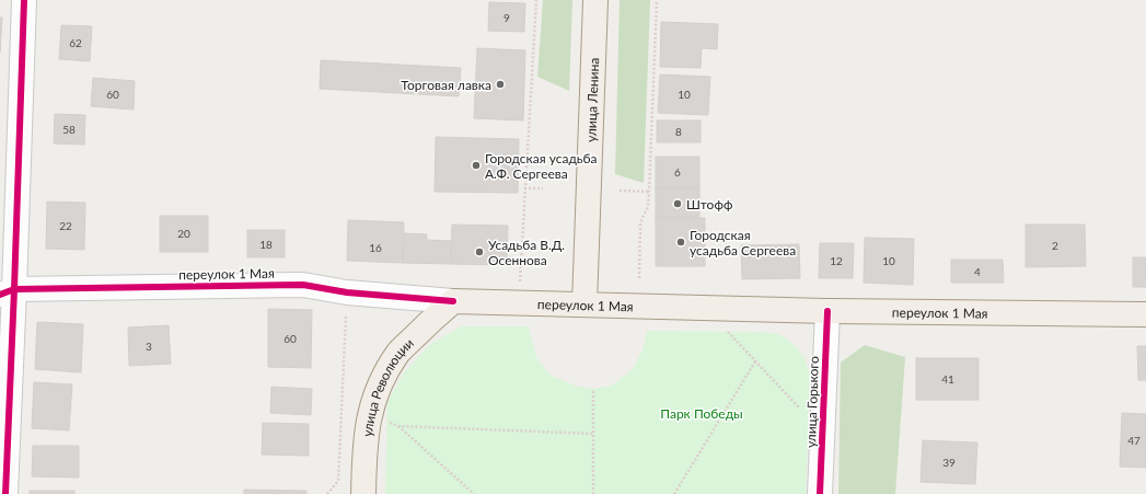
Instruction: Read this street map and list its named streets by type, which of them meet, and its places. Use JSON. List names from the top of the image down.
{
  "streets": {
    "main road": ["улица Ленина", "переулок 1 Мая", "улица Революции"],
    "street": ["улица Горького"]
  },
  "crossings": [
    ["улица Ленина", "переулок 1 Мая"],
    ["переулок 1 Мая", "улица Революции"],
    ["переулок 1 Мая", "улица Горького"]
  ],
  "parks": ["Парк Победы"],
  "places": [
    "Торговая лавка",
    "Городская усадьба А.Ф. Сергеева",
    "Штофф",
    "Городская усадьба Сергеева",
    "Усадьба В.Д. Осеннова"
  ],
  "house_numbers": [
    "9",
    "62",
    "60",
    "10",
    "58",
    "8",
    "6",
    "22",
    "20",
    "18",
    "2",
    "16",
    "12",
    "10",
    "4",
    "60",
    "3",
    "41",
    "47",
    "39"
  ]
}
